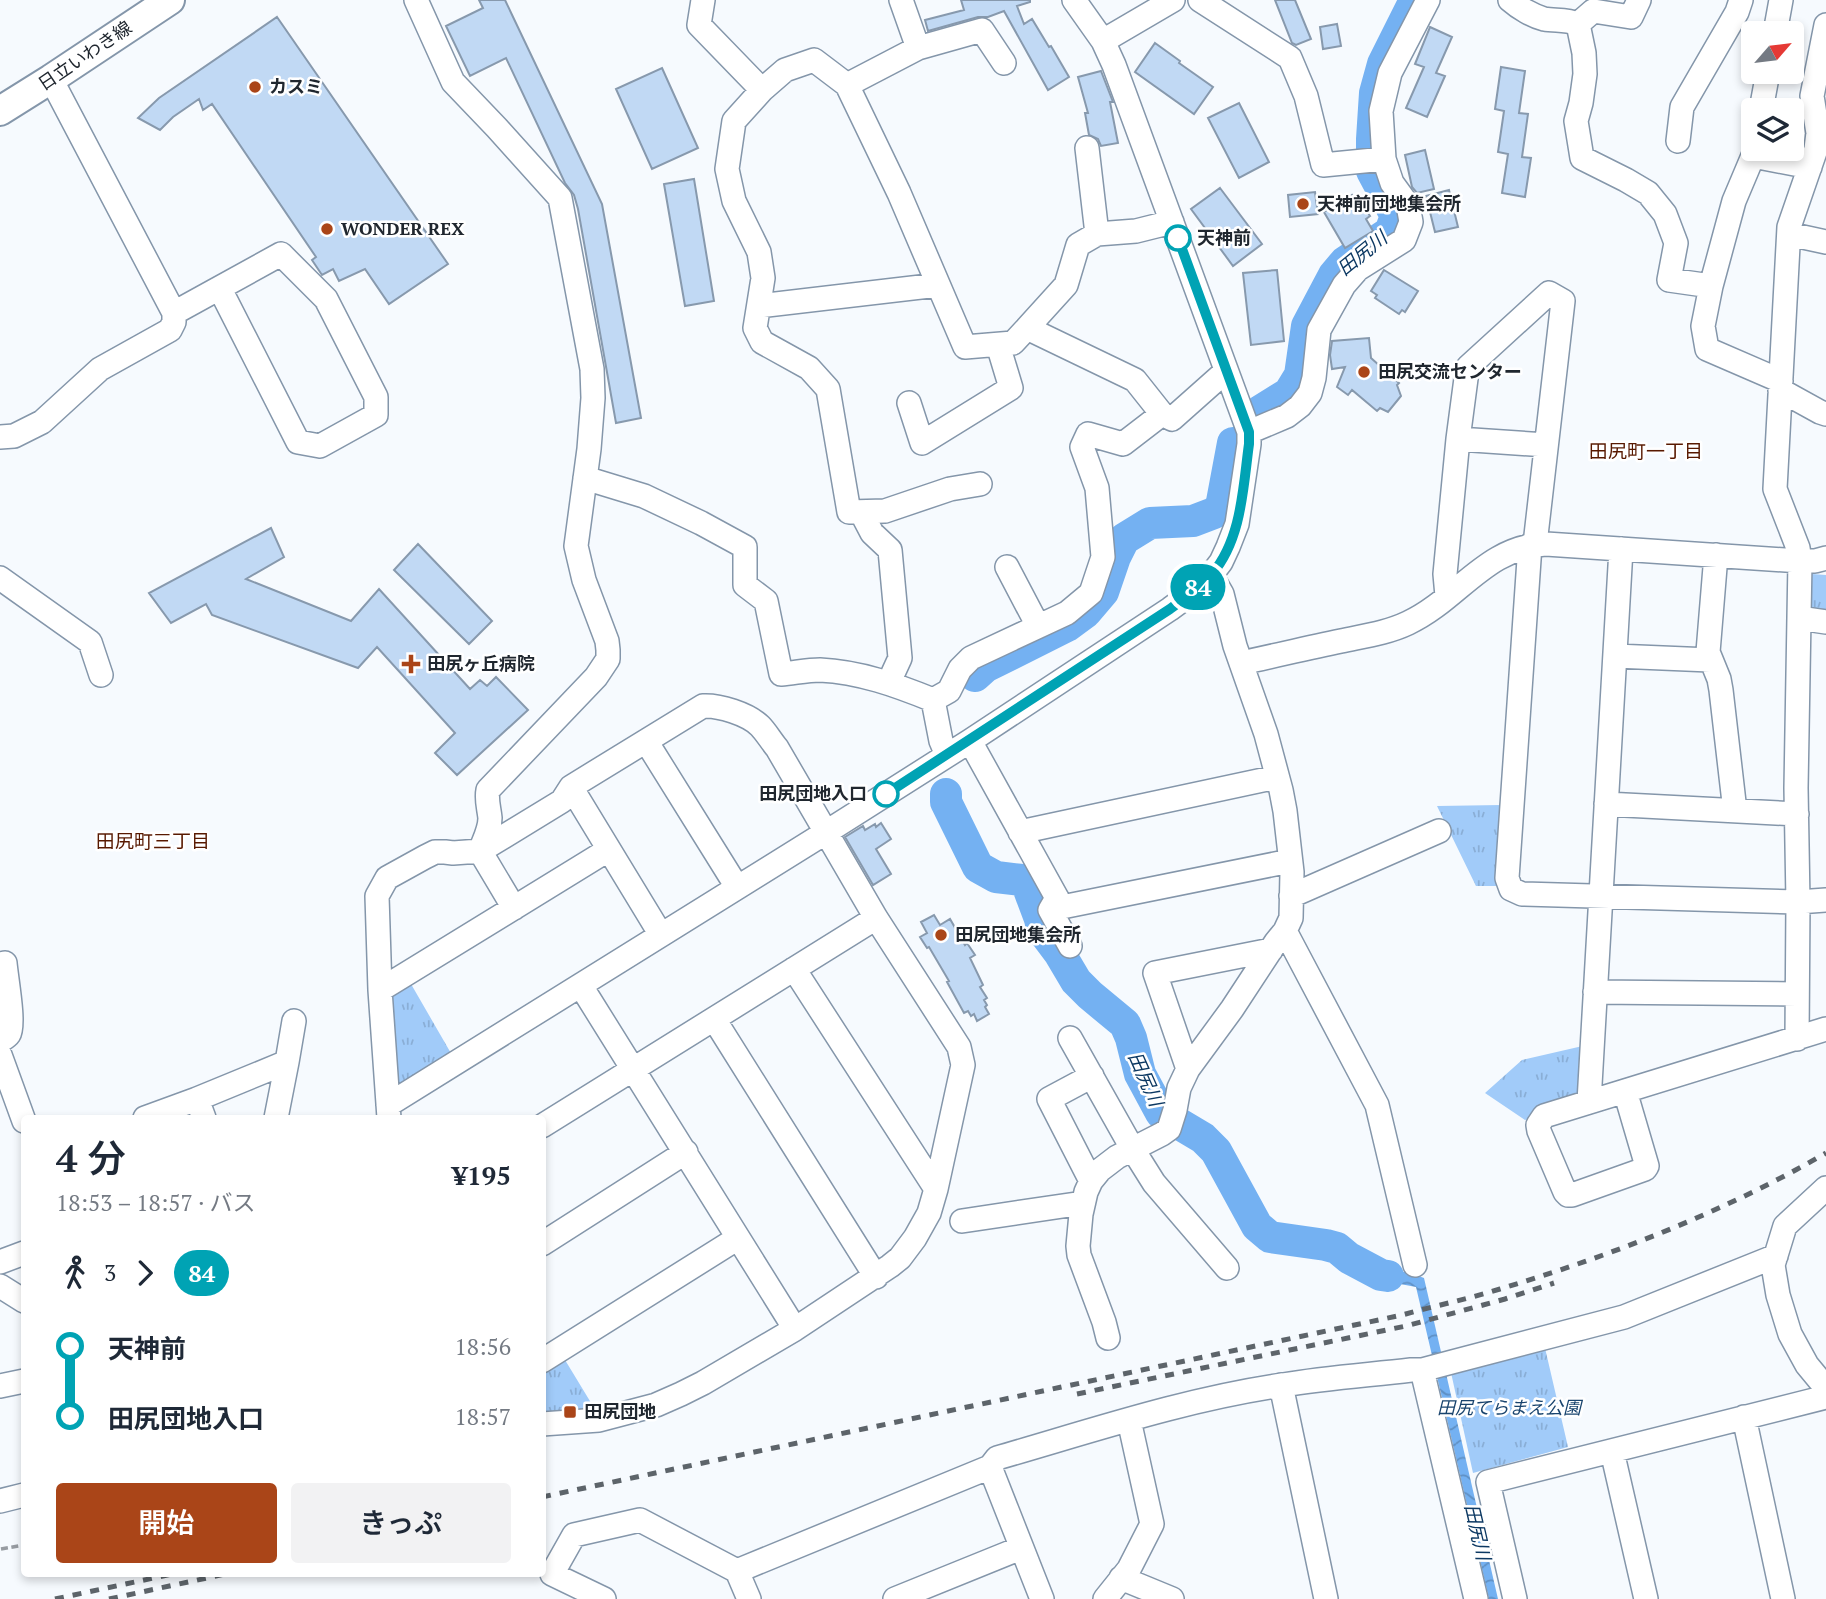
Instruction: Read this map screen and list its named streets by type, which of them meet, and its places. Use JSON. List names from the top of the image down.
{
  "streets": {
    "main road": ["日立いわき線"]
  },
  "districts": ["田尻町一丁目", "田尻町三丁目"],
  "water": ["田尻川"],
  "parks": ["田尻てらまえ公園"],
  "places": {
    "other": [
      "カスミ",
      "天神前団地集会所",
      "WONDER REX",
      "天神前",
      "田尻交流センター",
      "田尻団地入口",
      "田尻団地集会所"
    ],
    "health": ["田尻ヶ丘病院"],
    "transit": ["田尻団地"]
  },
  "lines": ["bus line 84"],
  "north": "top right",
  "page": {
    "on_map": "84",
    "heading": ["4 分", "18:53 – 18:57 · バス", "¥195"],
    "legs": ["3", "84"],
    "list": [
      {
        "name": "天神前",
        "value": "18:56"
      },
      {
        "name": "田尻団地入口",
        "value": "18:57"
      }
    ],
    "buttons": ["開始", "きっぷ"]
  }
}
